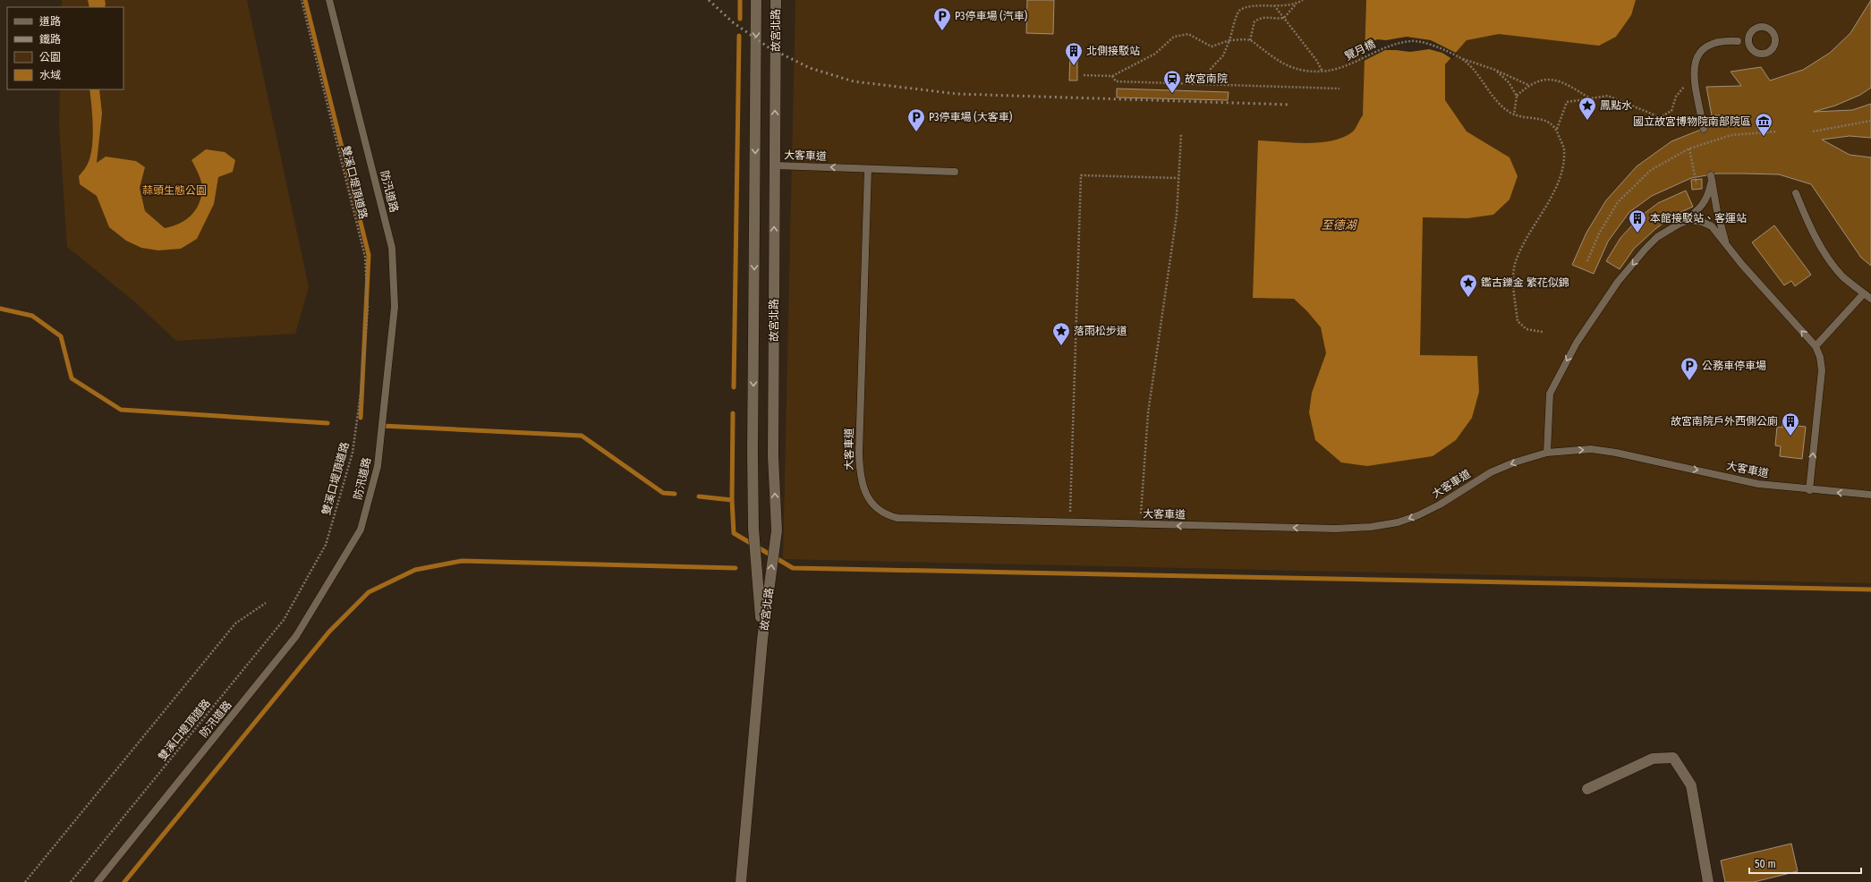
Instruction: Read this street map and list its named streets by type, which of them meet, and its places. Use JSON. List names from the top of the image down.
{
  "streets": {
    "street": ["故宮北路"],
    "lane": ["大客車道", "防汛道路"],
    "path": ["覽月橋", "雙溪口堤頂道路"]
  },
  "crossings": [
    ["故宮北路", "大客車道"]
  ],
  "water": ["至德湖"],
  "parks": ["蒜頭生態公園"],
  "places": {
    "parking": ["P3停車場 (汽車)", "P3停車場 (大客車)", "公務車停車場"],
    "building": ["北側接駁站", "本館接駁站、客運站", "故宮南院戶外西側公廁"],
    "station": ["故宮南院"],
    "place": ["鳳點水", "鑑古鑠金 繁花似錦", "落雨松步道"],
    "museum": ["國立故宮博物院南部院區"]
  },
  "legend": [
    "道路",
    "鐵路",
    "公園",
    "水域"
  ],
  "scale_bar": "50 m"
}
